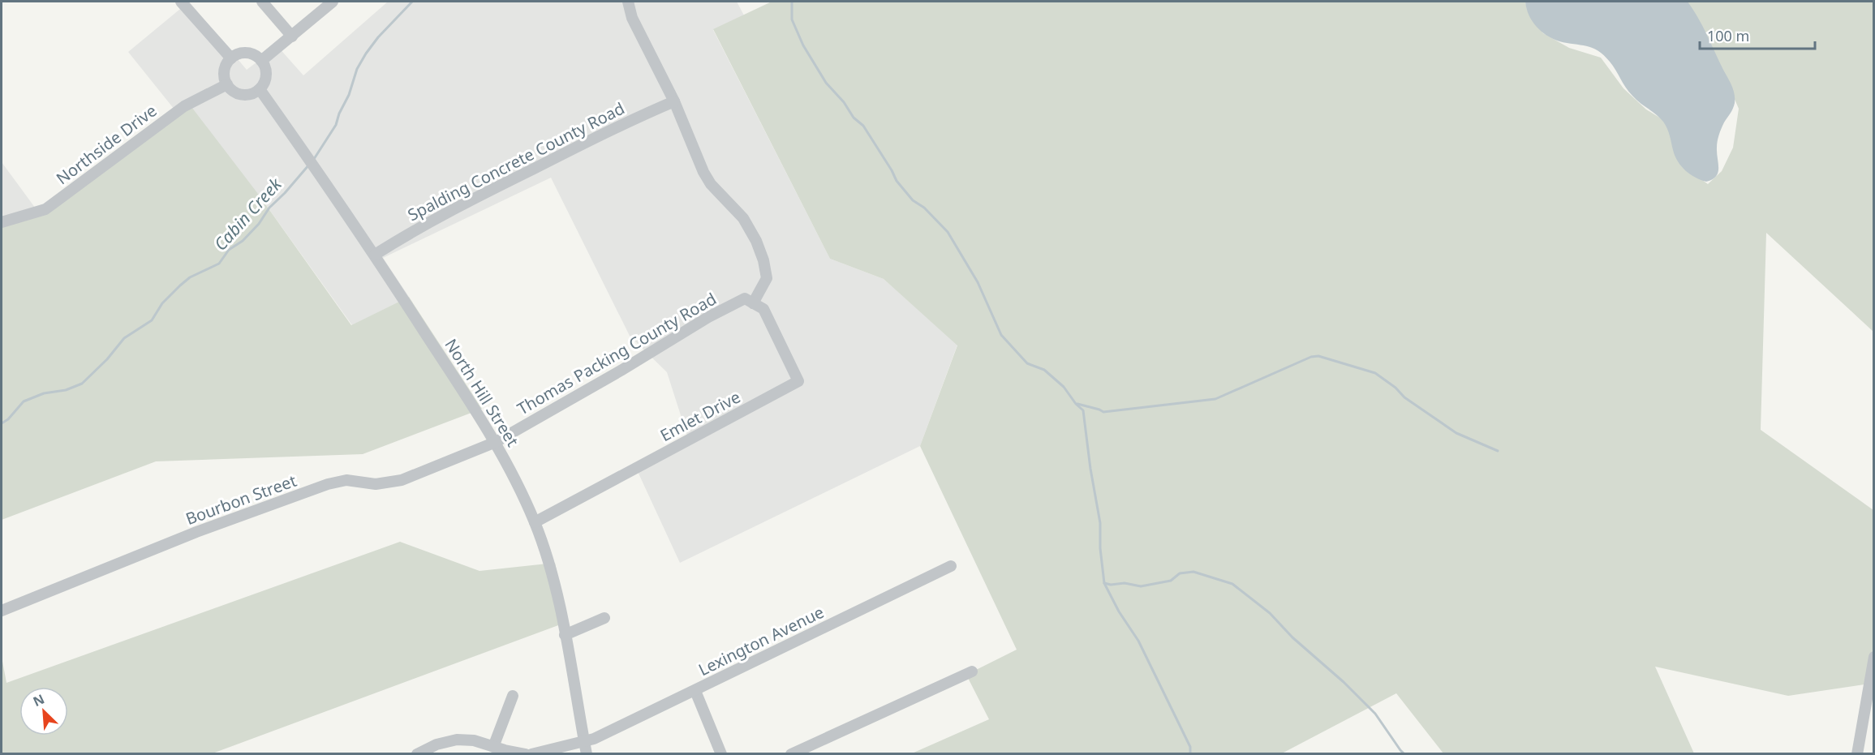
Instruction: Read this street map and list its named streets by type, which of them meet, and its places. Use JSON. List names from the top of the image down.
{
  "streets": {
    "street": [
      "Northside Drive",
      "Spalding Concrete County Road",
      "Thomas Packing County Road",
      "North Hill Street",
      "Emlet Drive",
      "Bourbon Street",
      "Lexington Avenue"
    ]
  },
  "crossings": [
    ["Northside Drive", "North Hill Street"],
    ["Spalding Concrete County Road", "North Hill Street"],
    ["Thomas Packing County Road", "North Hill Street"],
    ["Thomas Packing County Road", "Emlet Drive"],
    ["Thomas Packing County Road", "Bourbon Street"],
    ["North Hill Street", "Emlet Drive"],
    ["North Hill Street", "Bourbon Street"],
    ["North Hill Street", "Lexington Avenue"]
  ],
  "water": ["Cabin Creek"],
  "scale_bar": "100 m",
  "north": "top left"
}
